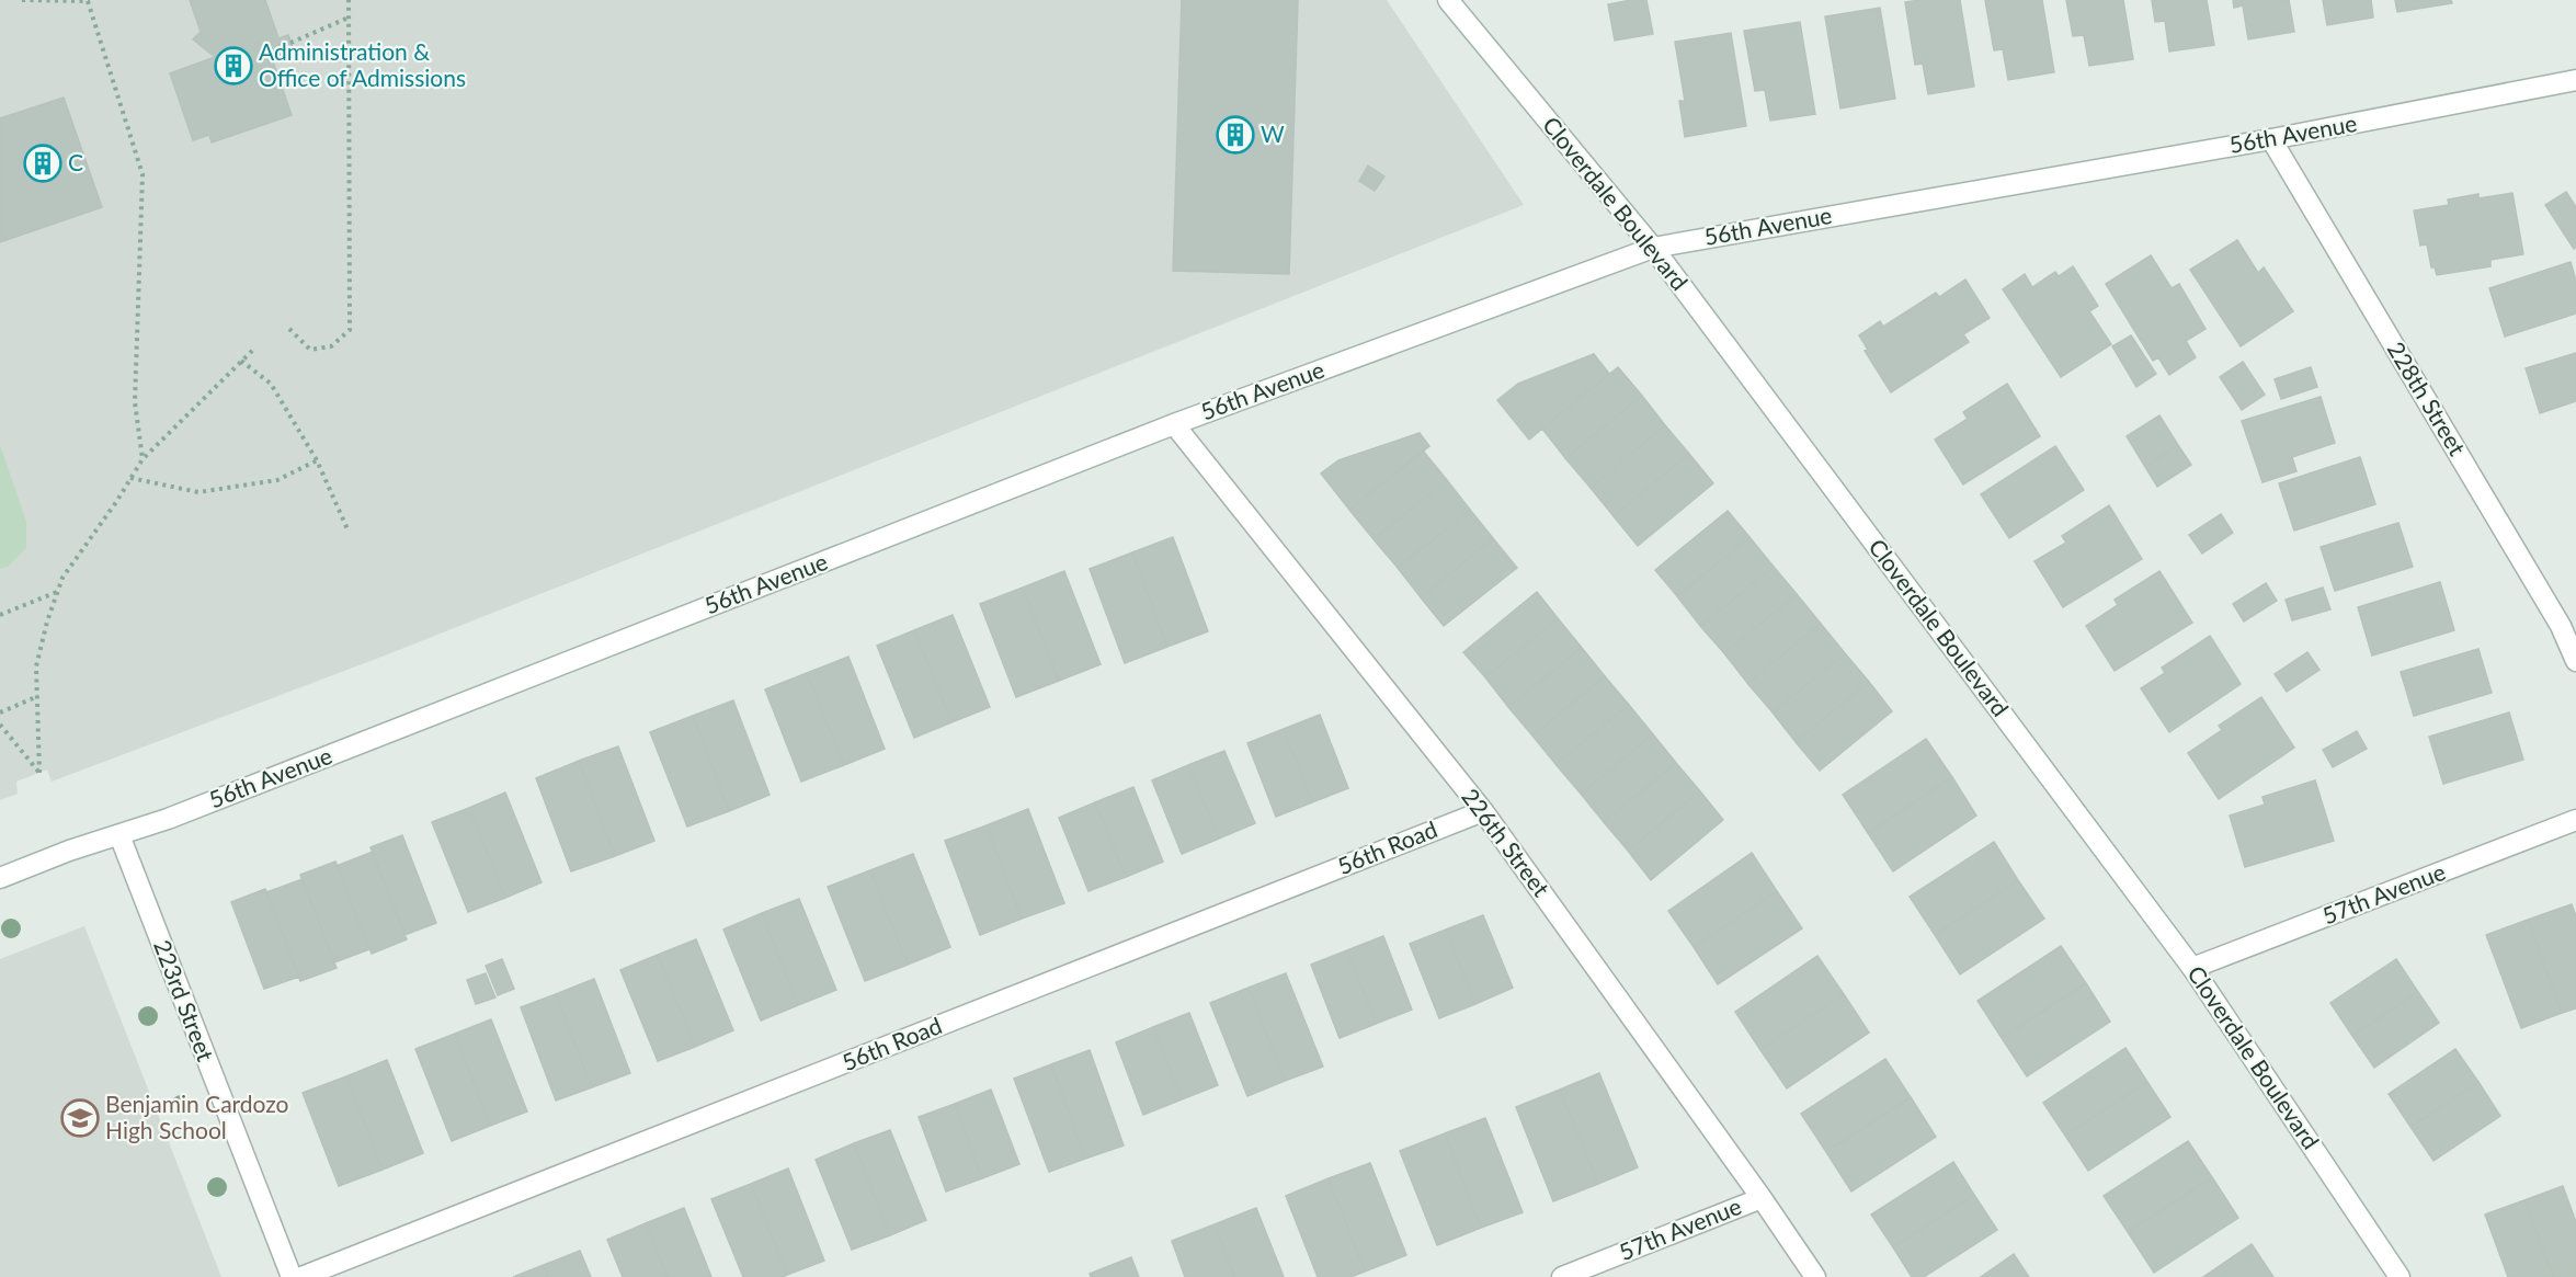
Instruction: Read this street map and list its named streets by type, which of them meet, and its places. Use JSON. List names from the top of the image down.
{
  "streets": {
    "street": [
      "56th Avenue",
      "Cloverdale Boulevard",
      "228th Street",
      "226th Street",
      "56th Road",
      "57th Avenue",
      "223rd Street"
    ]
  },
  "crossings": [
    ["56th Avenue", "Cloverdale Boulevard"],
    ["56th Avenue", "228th Street"],
    ["56th Avenue", "226th Street"],
    ["56th Avenue", "223rd Street"],
    ["Cloverdale Boulevard", "57th Avenue"],
    ["226th Street", "56th Road"],
    ["226th Street", "57th Avenue"]
  ],
  "places": {
    "building": ["Administration & Office of Admissions", "W", "C"],
    "school or university": ["Benjamin Cardozo High School"]
  }
}
